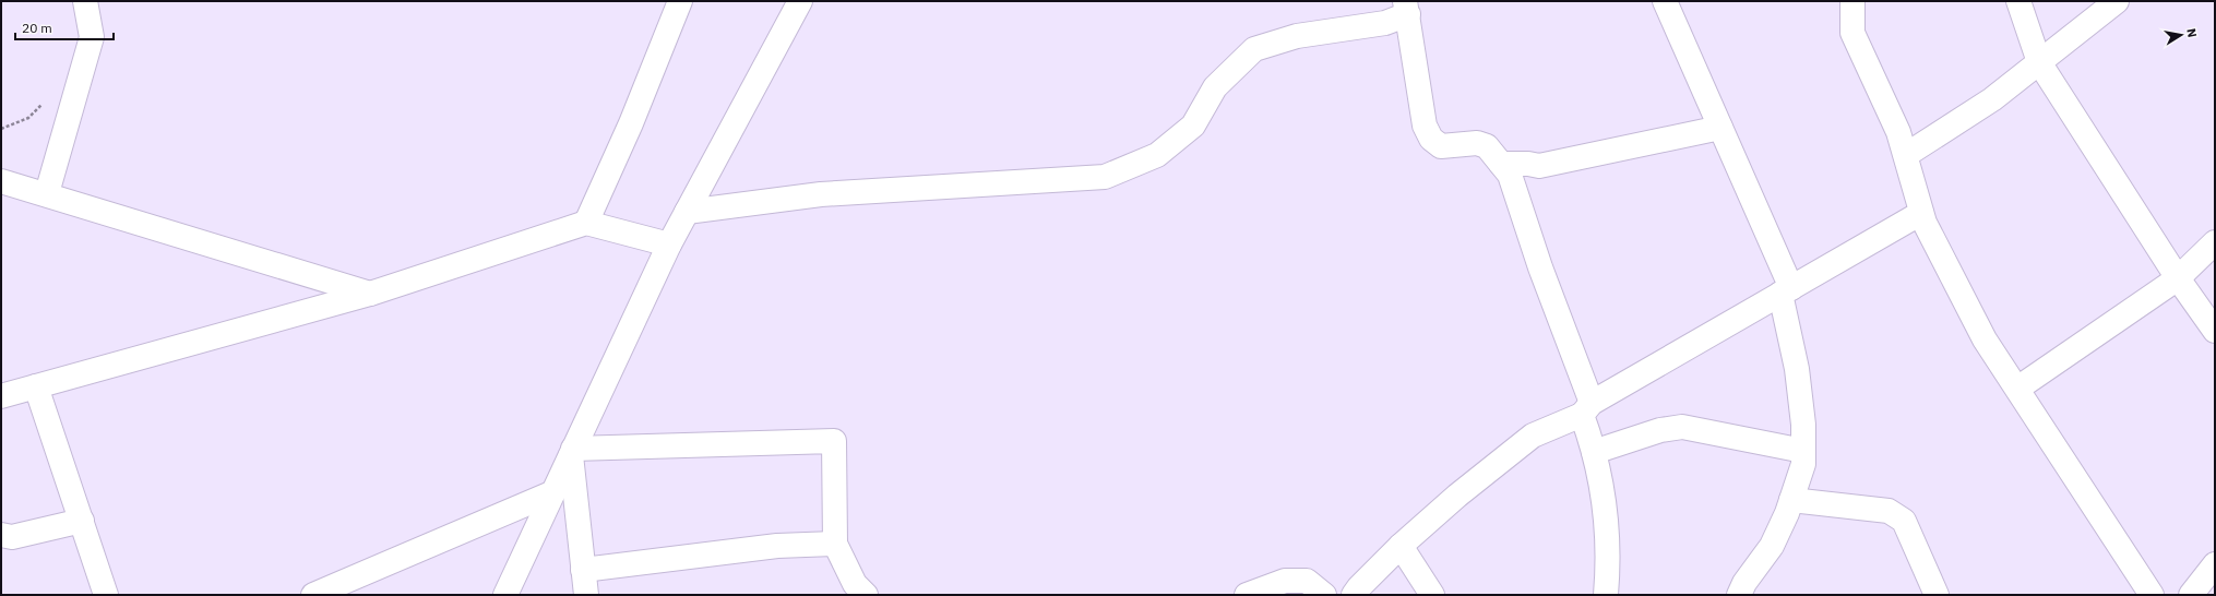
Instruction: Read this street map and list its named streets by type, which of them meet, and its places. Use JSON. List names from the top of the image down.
{
  "scale_bar": "20 m",
  "north": "right"
}
